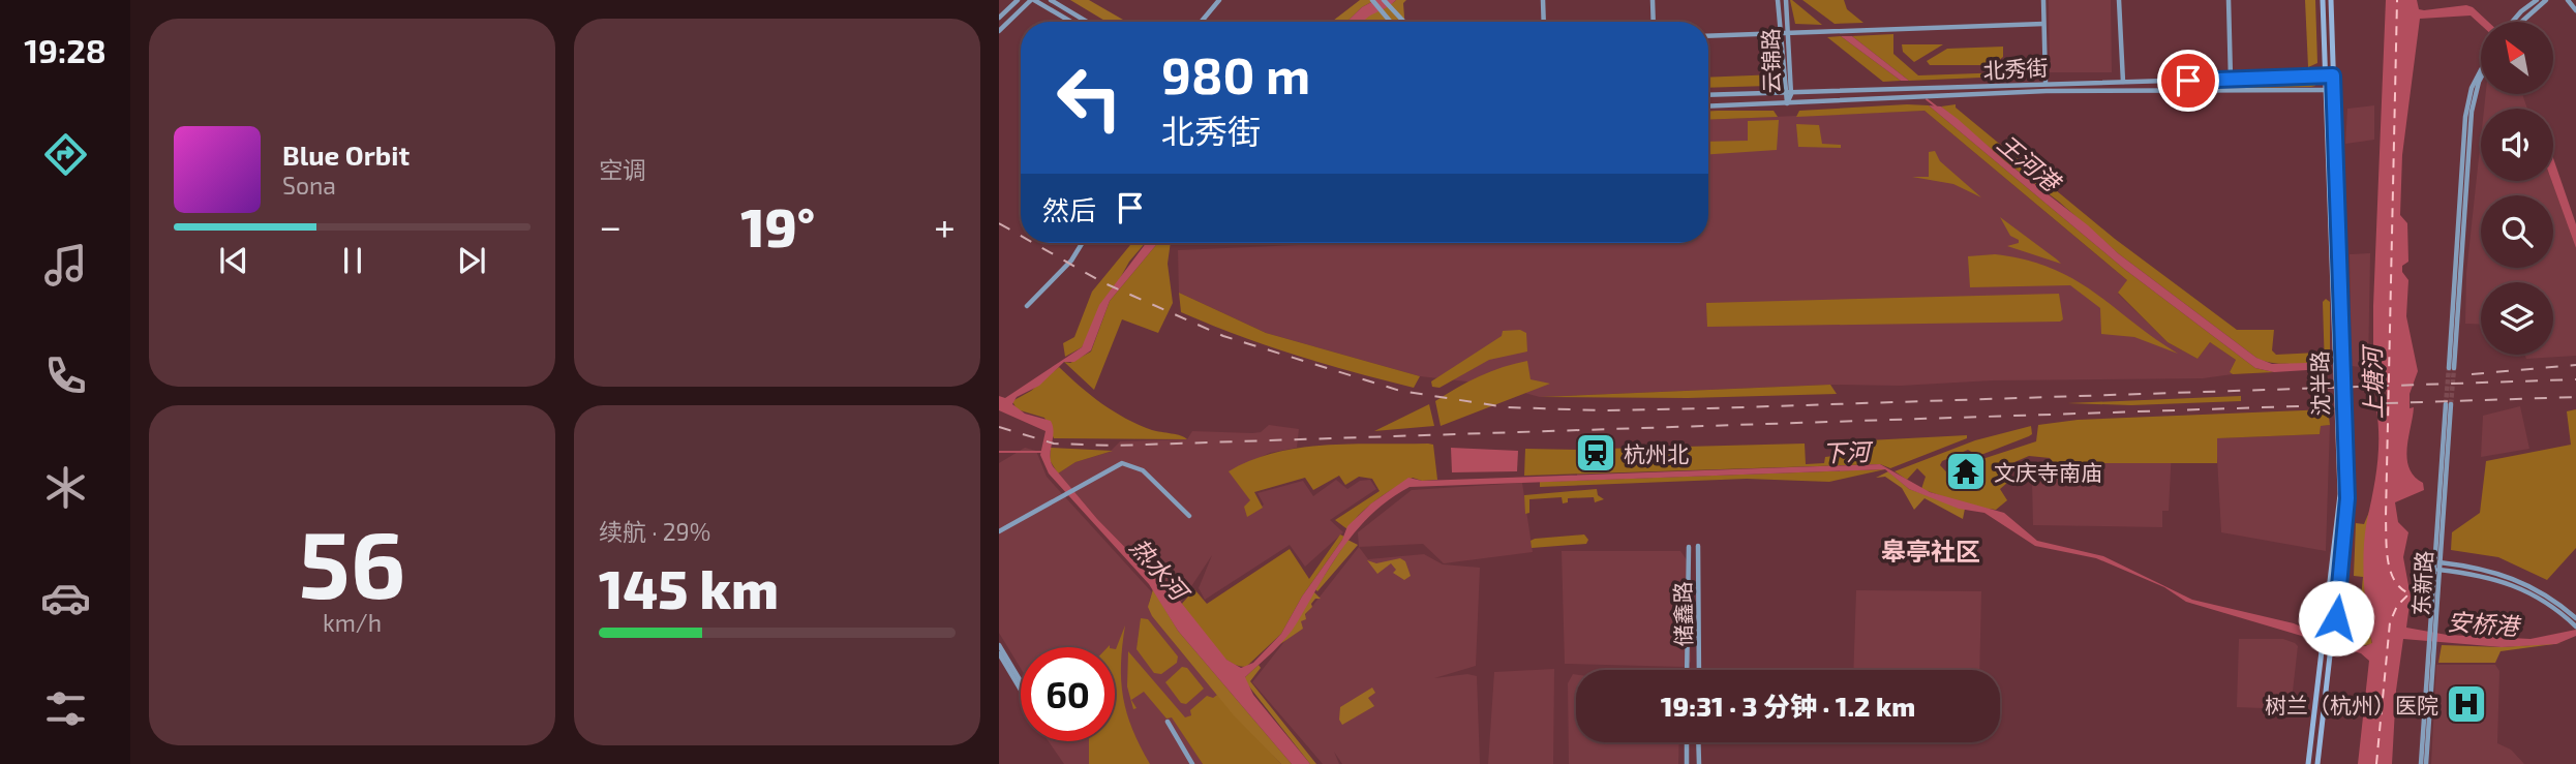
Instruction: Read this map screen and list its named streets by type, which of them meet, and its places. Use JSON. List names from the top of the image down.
{
  "streets": {
    "main road": [
      "云锦路",
      "北秀街",
      "沈半路",
      "东新路",
      "储鑫路"
    ]
  },
  "crossings": [
    ["云锦路", "北秀街"],
    ["北秀街", "沈半路"]
  ],
  "districts": ["皋亭社区"],
  "water": [
    "王河港",
    "上塘河",
    "下河",
    "热水河",
    "安桥港"
  ],
  "places": {
    "station": ["杭州北"],
    "temple": ["文庆寺南庙"],
    "hospital": ["树兰（杭州）医院"]
  },
  "north": "top left",
  "page": {
    "tabs": "19:28",
    "tile": [
      "空调",
      ["56", "km/h"],
      ["续航 · 29%", "145 km"]
    ],
    "turn": ["980 m", "北秀街"],
    "song": ["Blue Orbit", "Sona"],
    "then": "然后",
    "heat": ["−", "19°", "+"],
    "limit": "60",
    "trip": "19:31 · 3 分钟 · 1.2 km"
  }
}
